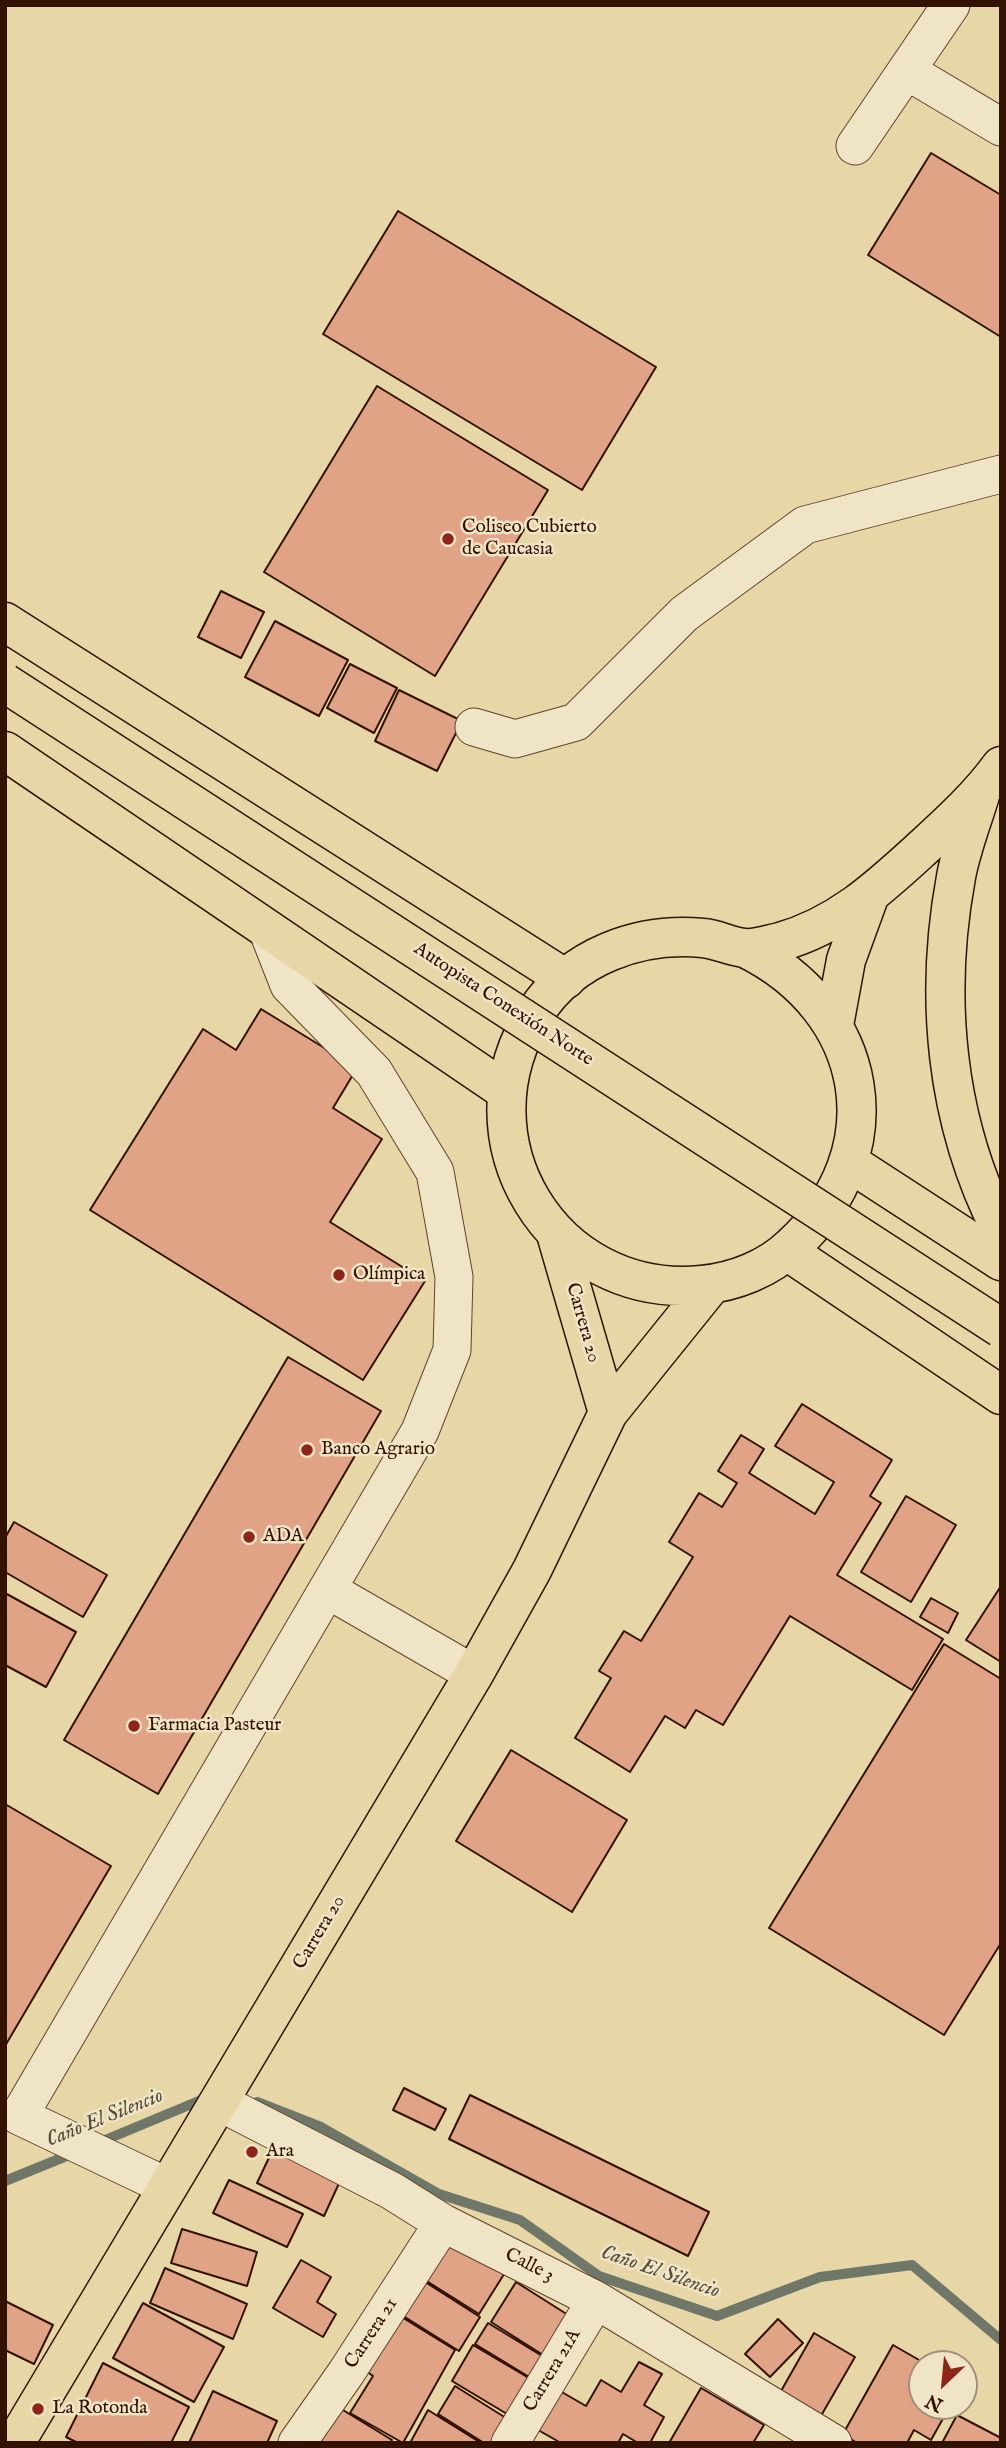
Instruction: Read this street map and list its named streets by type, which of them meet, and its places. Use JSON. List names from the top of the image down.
{
  "streets": {
    "main road": ["Autopista Conexión Norte", "Carrera 20"],
    "street": ["Calle 3", "Carrera 21", "Carrera 21A"]
  },
  "crossings": [
    ["Carrera 20", "Calle 3"],
    ["Calle 3", "Carrera 21"],
    ["Calle 3", "Carrera 21A"]
  ],
  "water": ["Caño El Silencio"],
  "places": [
    "Coliseo Cubierto de Caucasia",
    "Olímpica",
    "Banco Agrario",
    "ADA",
    "Farmacia Pasteur",
    "Ara",
    "La Rotonda"
  ],
  "north": "bottom left"
}
